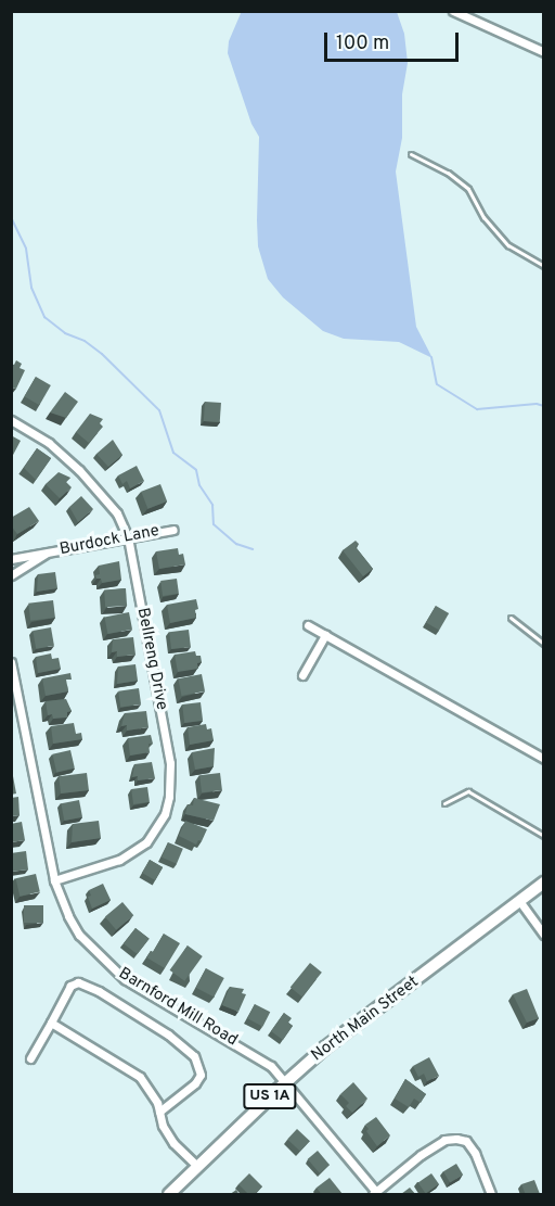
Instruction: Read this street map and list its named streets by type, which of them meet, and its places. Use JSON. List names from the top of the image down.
{
  "streets": {
    "main road": ["North Main Street", "US 1A"],
    "street": ["Burdock Lane", "Bellreng Drive", "Barnford Mill Road"]
  },
  "crossings": [
    ["Burdock Lane", "Bellreng Drive"],
    ["Bellreng Drive", "Barnford Mill Road"],
    ["Barnford Mill Road", "North Main Street"]
  ],
  "scale_bar": "100 m"
}
